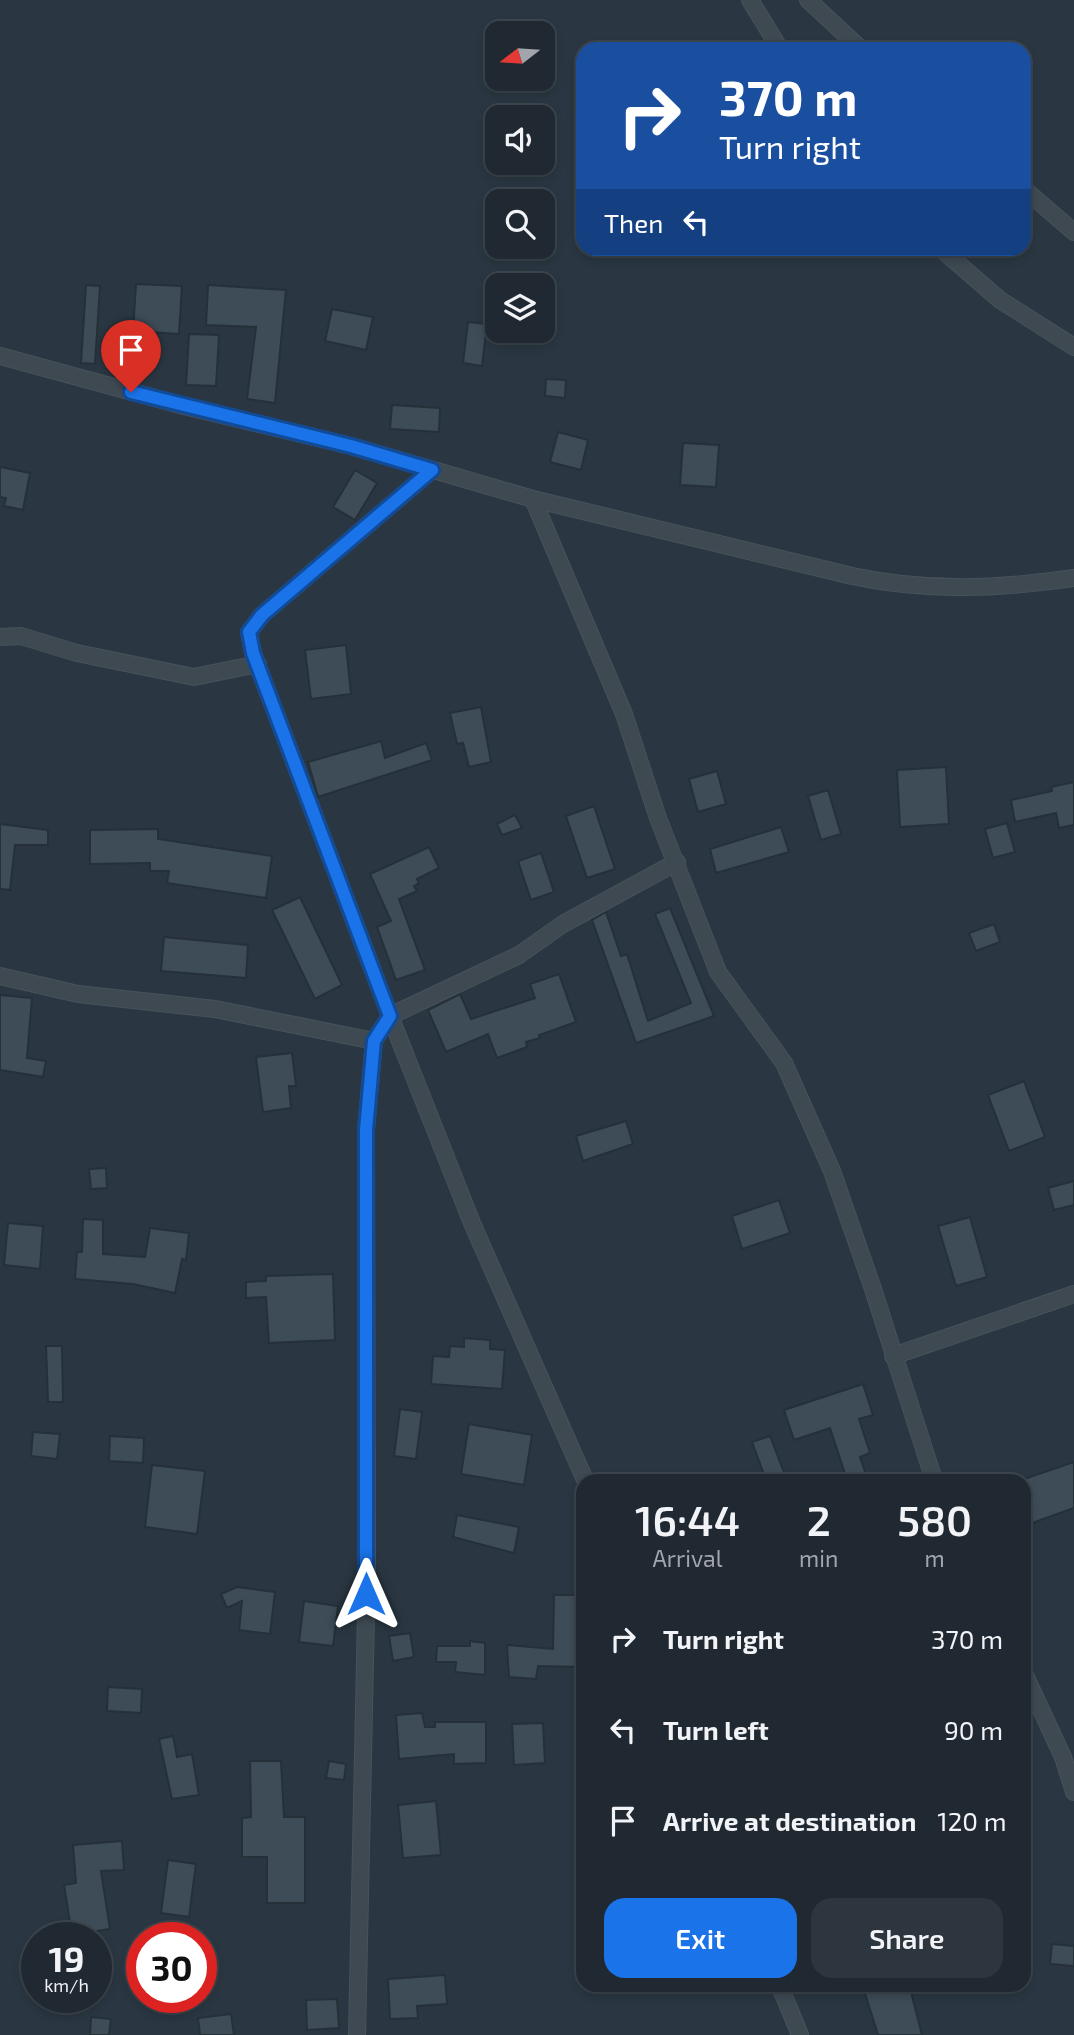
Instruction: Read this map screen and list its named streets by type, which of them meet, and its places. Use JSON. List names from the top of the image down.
{
  "north": "left",
  "page": {
    "turn": ["370 m", "Turn right"],
    "then": "Then",
    "eta": [
      "16:44",
      "Arrival",
      "2",
      "min",
      "580",
      "m"
    ],
    "list": [
      {
        "name": "Turn right",
        "value": "370 m"
      },
      {
        "name": "Turn left",
        "value": "90 m"
      },
      {
        "name": "Arrive at destination",
        "value": "120 m"
      }
    ],
    "buttons": ["Exit", "Share"],
    "speed": "19 km/h",
    "limit": "30"
  }
}
